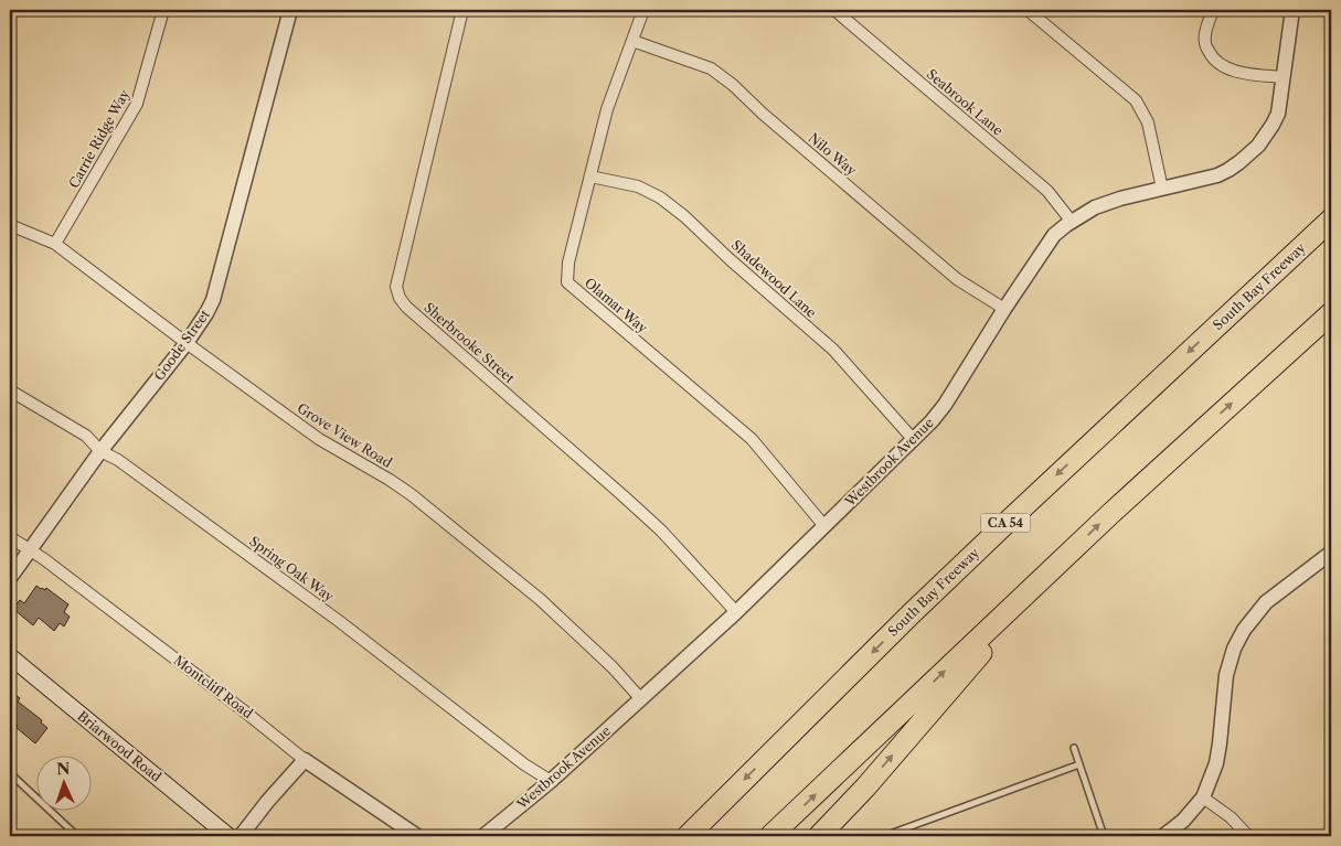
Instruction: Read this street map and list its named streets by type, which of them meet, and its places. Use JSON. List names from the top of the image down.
{
  "streets": {
    "highway": ["South Bay Freeway", "CA 54"],
    "main road": ["Briarwood Road"],
    "street": [
      "Seabrook Lane",
      "Carrie Ridge Way",
      "Nilo Way",
      "Shadewood Lane",
      "Olamar Way",
      "Sherbrooke Street",
      "Goode Street",
      "Grove View Road",
      "Westbrook Avenue",
      "Spring Oak Way",
      "Montcliff Road"
    ]
  },
  "crossings": [
    ["Seabrook Lane", "Westbrook Avenue"],
    ["Carrie Ridge Way", "Grove View Road"],
    ["Nilo Way", "Olamar Way"],
    ["Nilo Way", "Westbrook Avenue"],
    ["Shadewood Lane", "Olamar Way"],
    ["Shadewood Lane", "Westbrook Avenue"],
    ["Olamar Way", "Westbrook Avenue"],
    ["Sherbrooke Street", "Westbrook Avenue"],
    ["Goode Street", "Grove View Road"],
    ["Goode Street", "Spring Oak Way"],
    ["Goode Street", "Montcliff Road"],
    ["Grove View Road", "Westbrook Avenue"],
    ["Westbrook Avenue", "Spring Oak Way"]
  ],
  "north": "top"
}
